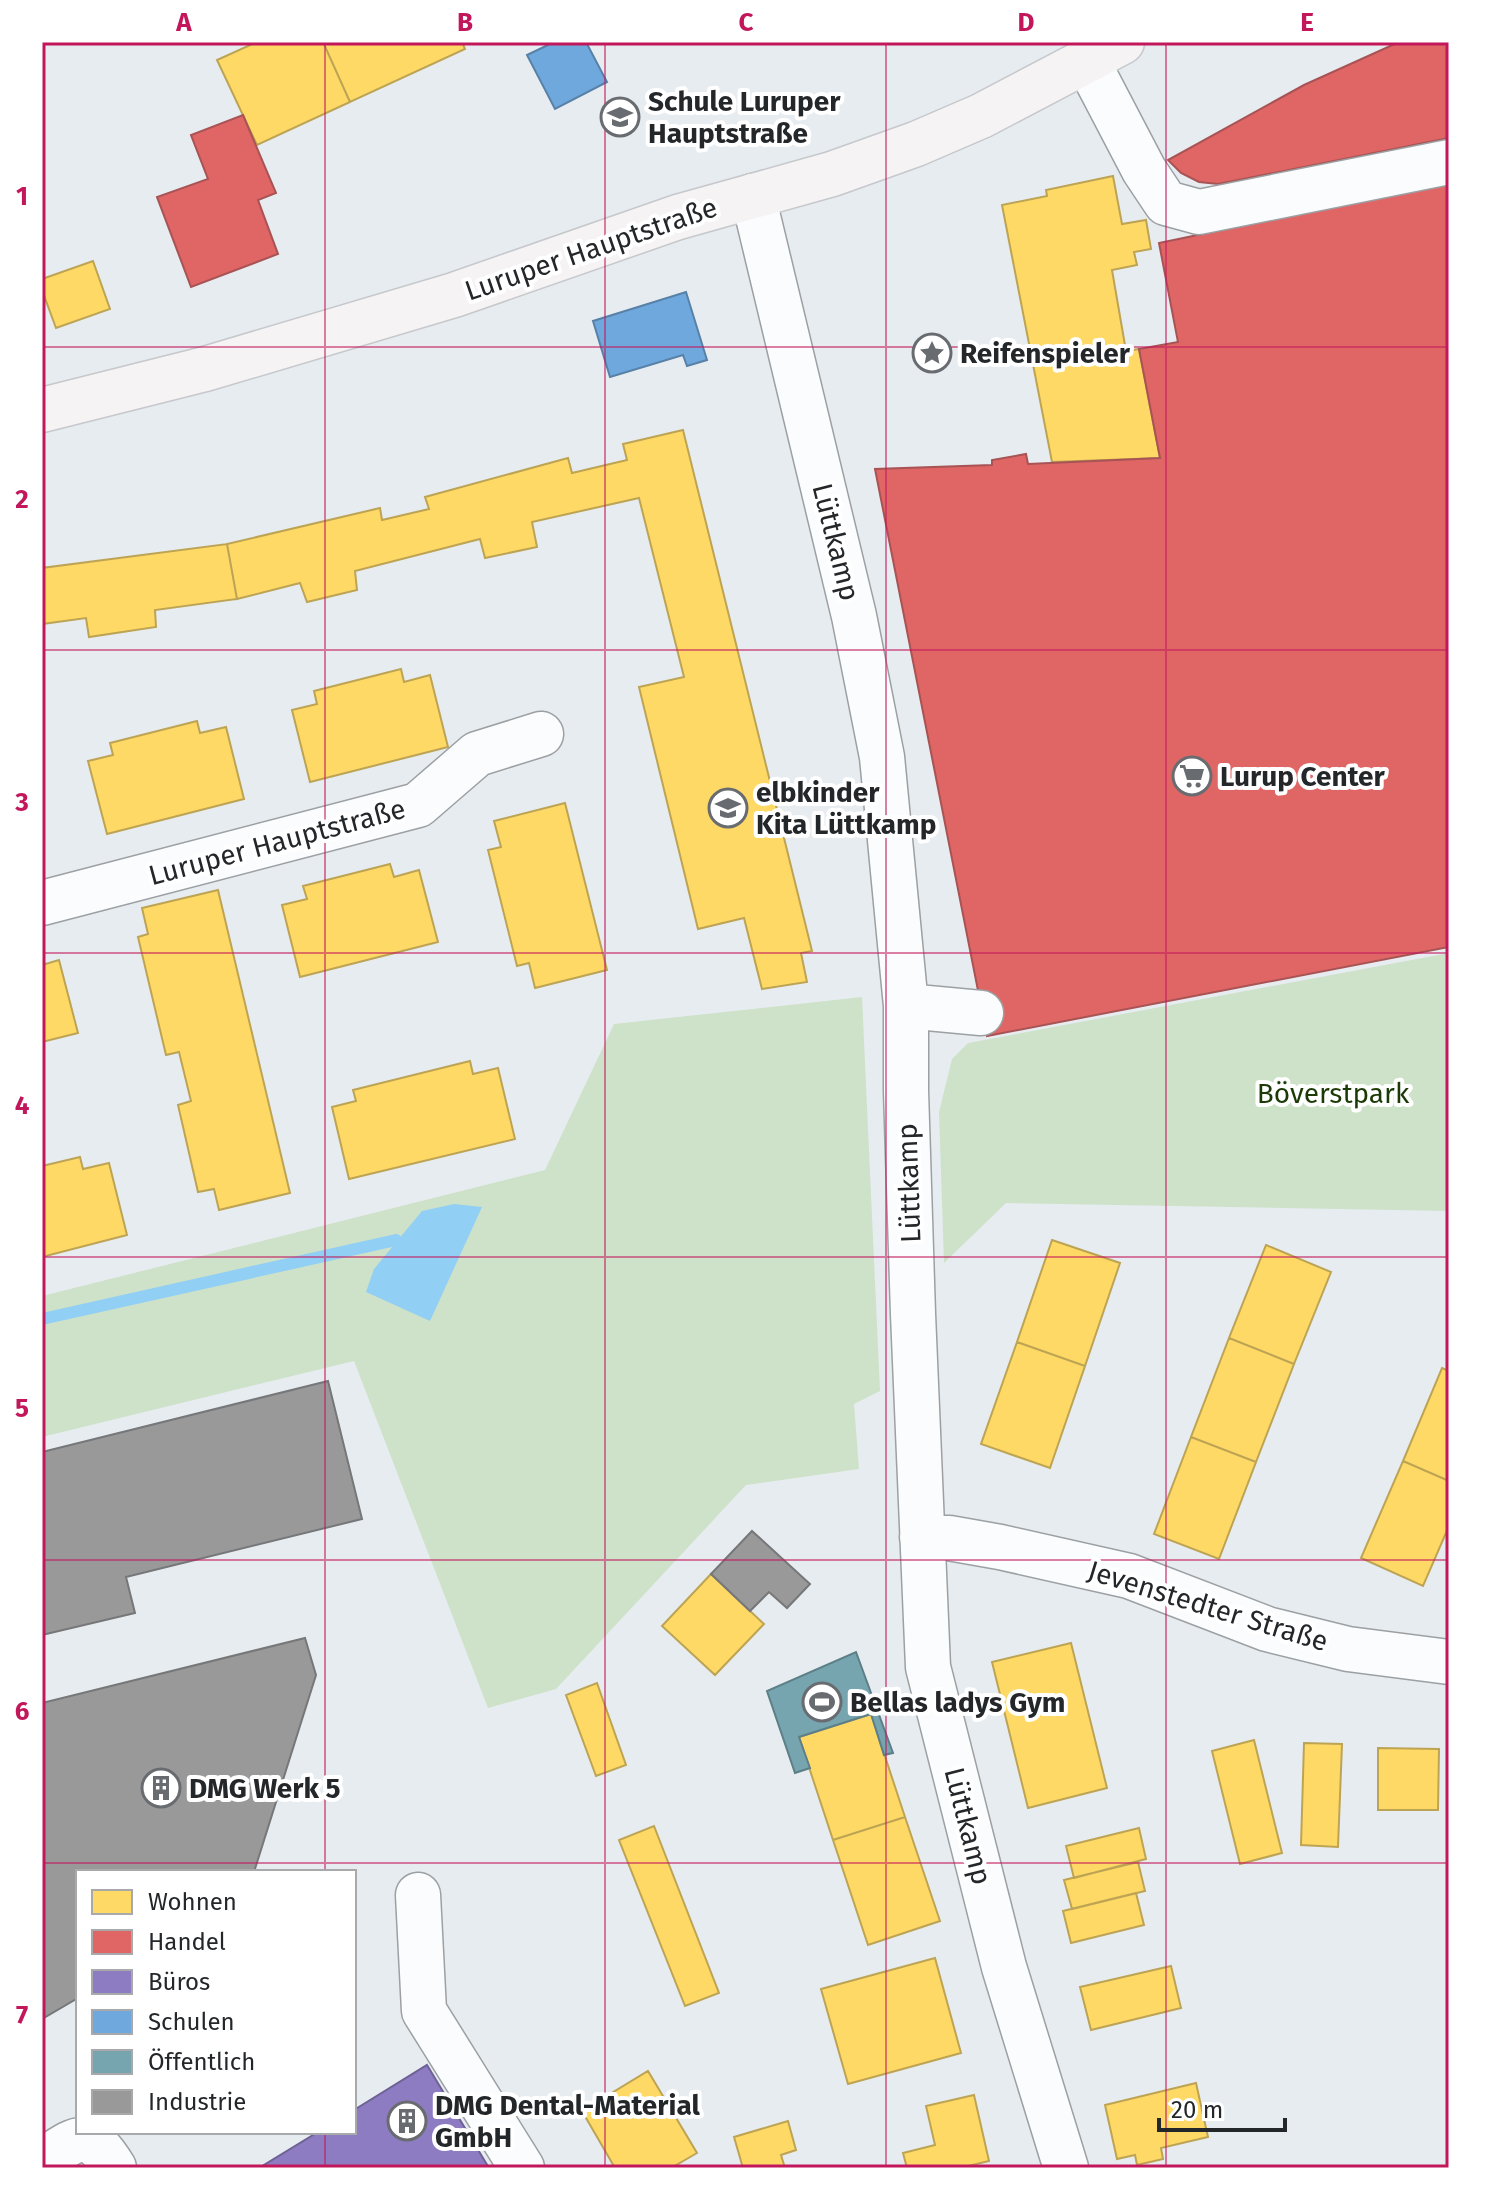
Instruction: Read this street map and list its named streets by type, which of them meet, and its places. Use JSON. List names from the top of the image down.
{
  "streets": {
    "main road": ["Luruper Hauptstraße"],
    "street": ["Lüttkamp", "Jevenstedter Straße"]
  },
  "crossings": [
    ["Luruper Hauptstraße", "Lüttkamp"],
    ["Lüttkamp", "Jevenstedter Straße"]
  ],
  "parks": ["Böverstpark"],
  "places": {
    "school or university": ["Schule Luruper Hauptstraße", "elbkinder Kita Lüttkamp"],
    "place": ["Reifenspieler"],
    "supermarket": ["Lurup Center"],
    "sports": ["Bellas ladys Gym"],
    "building": ["DMG Werk 5", "DMG Dental-Material GmbH"]
  },
  "legend": [
    "Wohnen",
    "Handel",
    "Büros",
    "Schulen",
    "Öffentlich",
    "Industrie"
  ],
  "scale_bar": "20 m",
  "grid": {
    "columns": [
      "A",
      "B",
      "C",
      "D",
      "E"
    ],
    "rows": [
      "1",
      "2",
      "3",
      "4",
      "5",
      "6",
      "7"
    ]
  }
}
